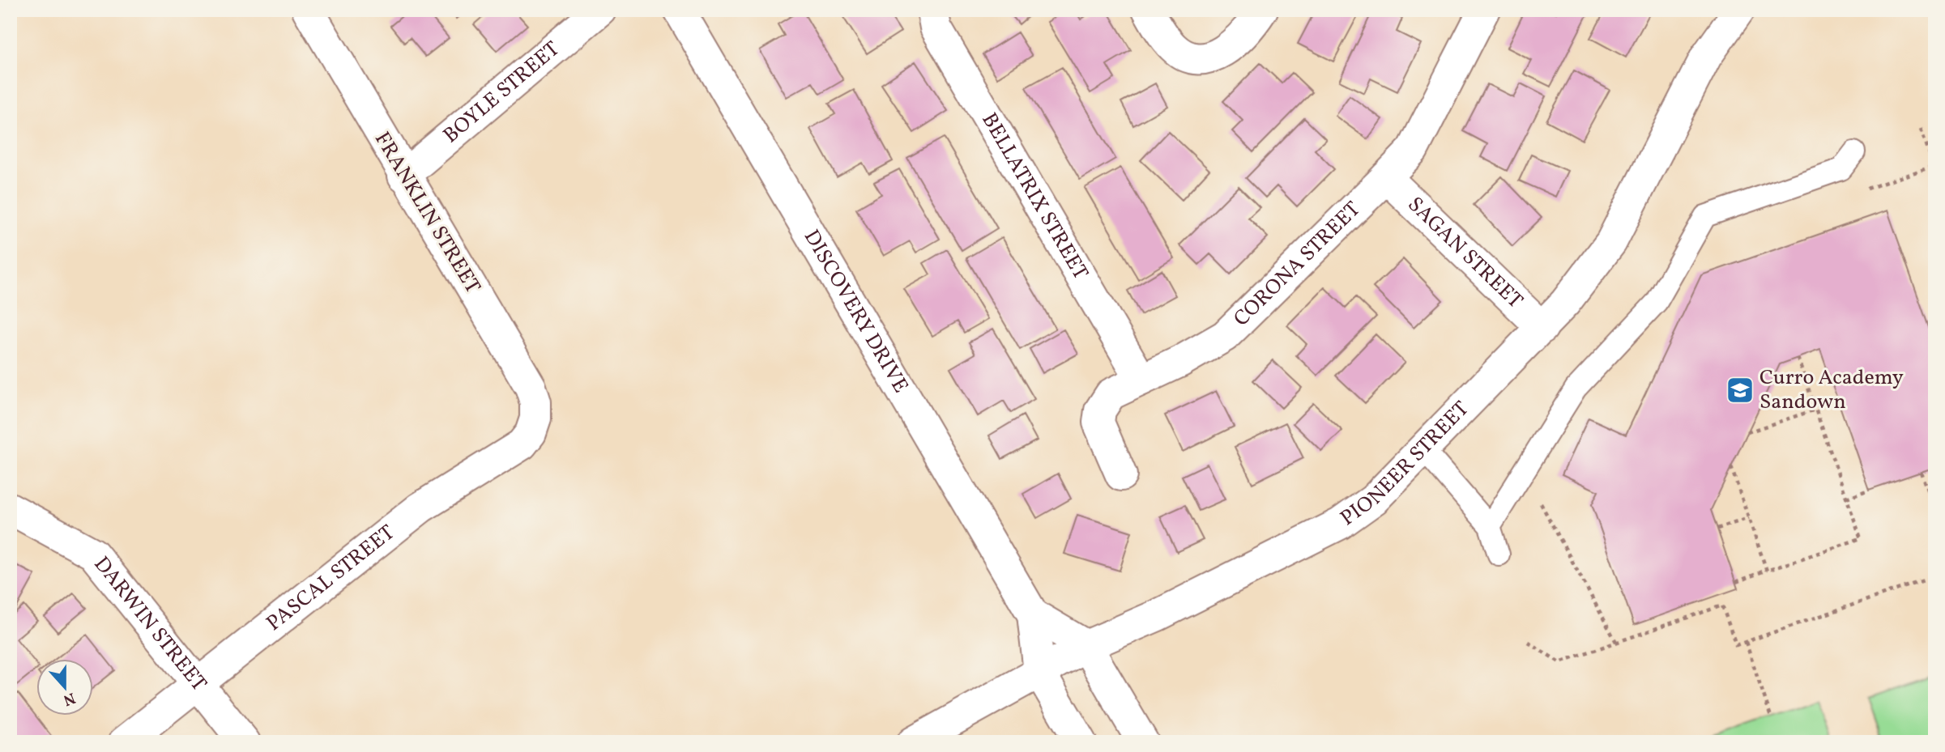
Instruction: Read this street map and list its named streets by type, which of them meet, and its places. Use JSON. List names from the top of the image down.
{
  "streets": {
    "street": [
      "BOYLE STREET",
      "BELLATRIX STREET",
      "FRANKLIN STREET",
      "SAGAN STREET",
      "CORONA STREET",
      "DISCOVERY DRIVE",
      "PIONEER STREET",
      "PASCAL STREET",
      "DARWIN STREET"
    ]
  },
  "crossings": [
    ["BOYLE STREET", "FRANKLIN STREET"],
    ["BELLATRIX STREET", "CORONA STREET"],
    ["FRANKLIN STREET", "PASCAL STREET"],
    ["SAGAN STREET", "CORONA STREET"],
    ["SAGAN STREET", "PIONEER STREET"],
    ["DISCOVERY DRIVE", "PIONEER STREET"],
    ["PASCAL STREET", "DARWIN STREET"]
  ],
  "places": {
    "school or university": ["Curro Academy Sandown"]
  },
  "north": "bottom"
}
